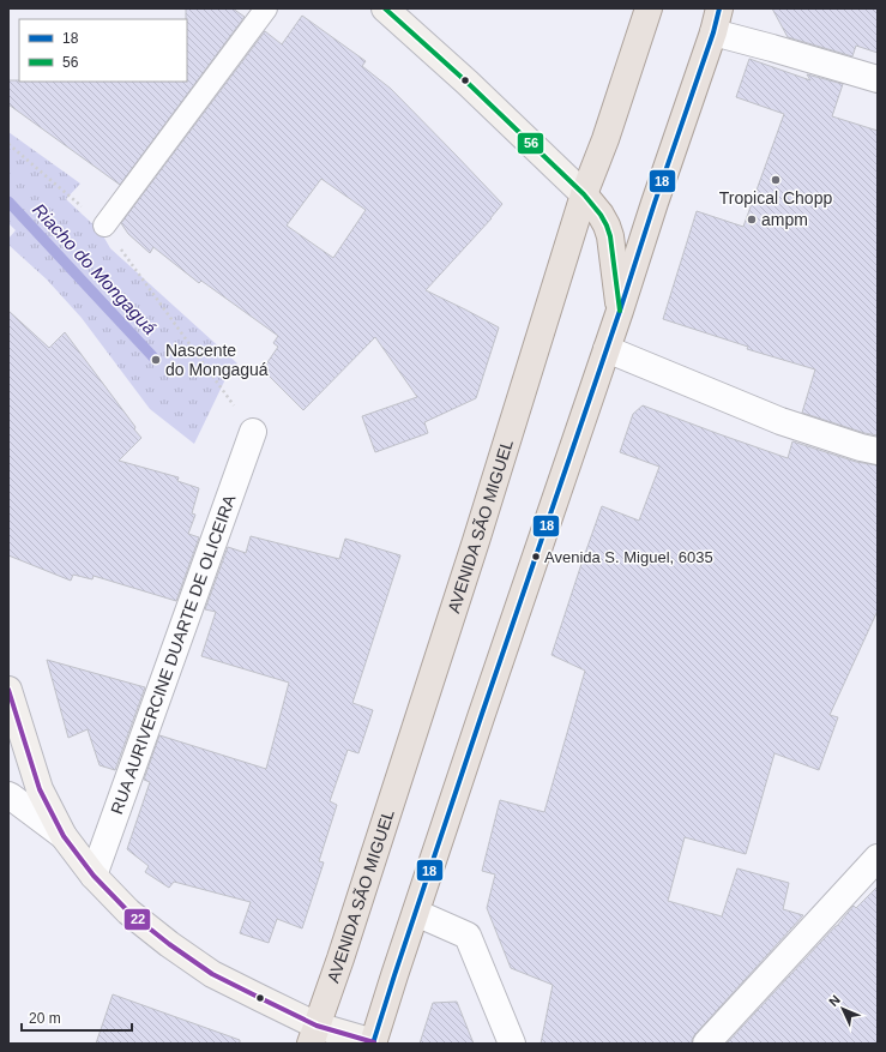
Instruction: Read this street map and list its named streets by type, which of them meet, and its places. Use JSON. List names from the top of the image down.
{
  "streets": {
    "main road": ["AVENIDA SÃO MIGUEL"],
    "street": ["RUA AURIVERCINE DUARTE DE OLICEIRA"]
  },
  "water": ["Riacho do Mongaguá"],
  "places": [
    "Tropical Chopp",
    "ampm",
    "Nascente do Mongaguá",
    "Avenida S. Miguel, 6035"
  ],
  "lines": ["transit line 18", "transit line 56", "transit line 22"],
  "legend": ["18", "56"],
  "scale_bar": "20 m",
  "north": "top left"
}
